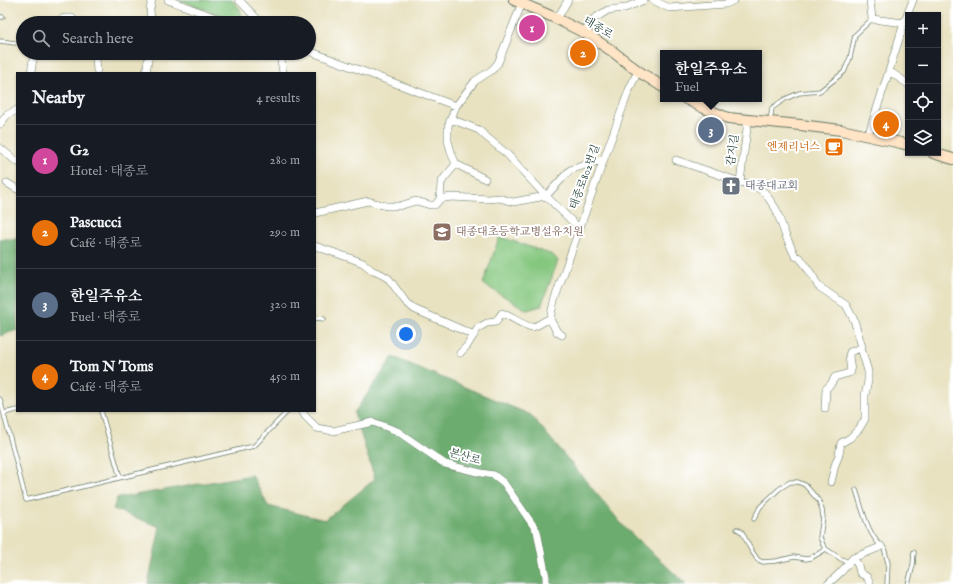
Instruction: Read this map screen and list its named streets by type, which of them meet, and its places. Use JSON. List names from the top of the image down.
{
  "streets": {
    "main road": ["태종로"],
    "street": ["감지길", "태종로802번길", "본산로"]
  },
  "crossings": [
    ["태종로", "태종로802번길"]
  ],
  "places": {
    "cafe": ["엔제리너스"],
    "church": ["태종대교회"],
    "school or university": ["태종대초등학교병설유치원"]
  },
  "page": {
    "map_buttons": ["+", "−"],
    "pins": [
      "1",
      "2",
      "4",
      "3"
    ],
    "search": "Search here",
    "popup": ["한일주유소", "Fuel"],
    "heading": ["Nearby", "4 results"],
    "list": [
      {
        "mark": "1",
        "name": "G2",
        "note": "Hotel · 태종로",
        "value": "280 m"
      },
      {
        "mark": "2",
        "name": "Pascucci",
        "note": "Café · 태종로",
        "value": "290 m"
      },
      {
        "mark": "3",
        "name": "한일주유소",
        "note": "Fuel · 태종로",
        "value": "320 m"
      },
      {
        "mark": "4",
        "name": "Tom N Toms",
        "note": "Café · 태종로",
        "value": "450 m"
      }
    ]
  }
}
